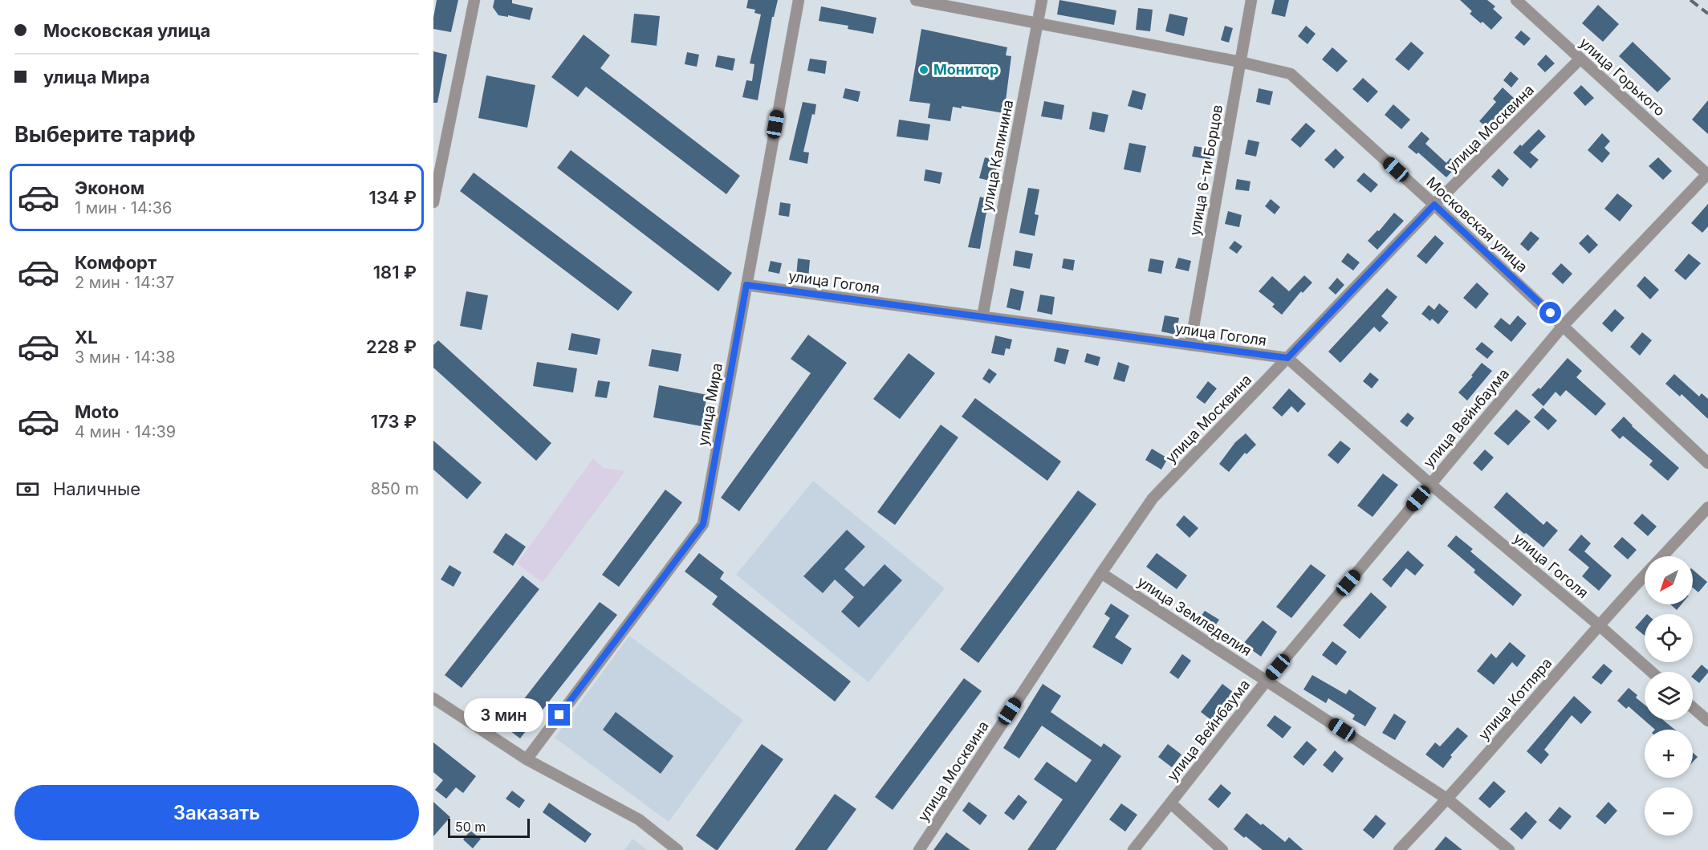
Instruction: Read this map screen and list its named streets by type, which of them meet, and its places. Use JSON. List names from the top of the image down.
{
  "streets": {
    "street": [
      "улица Горького",
      "улица Москвина",
      "улица Калинина",
      "улица 6-ти Борцов",
      "Московская улица",
      "улица Гоголя",
      "улица Мира",
      "улица Вейнбаума",
      "улица Земледелия",
      "улица Котляра"
    ]
  },
  "crossings": [
    ["улица Горького", "улица Москвина"],
    ["улица Горького", "улица Вейнбаума"],
    ["улица Москвина", "Московская улица"],
    ["улица Москвина", "улица Гоголя"],
    ["улица Москвина", "улица Земледелия"],
    ["улица Калинина", "Московская улица"],
    ["улица Калинина", "улица Гоголя"],
    ["улица 6-ти Борцов", "Московская улица"],
    ["улица 6-ти Борцов", "улица Гоголя"],
    ["Московская улица", "улица Вейнбаума"],
    ["улица Гоголя", "улица Мира"],
    ["улица Гоголя", "улица Вейнбаума"],
    ["улица Гоголя", "улица Котляра"],
    ["улица Вейнбаума", "улица Земледелия"],
    ["улица Земледелия", "улица Котляра"]
  ],
  "places": ["Монитор"],
  "scale_bar": "50 m",
  "north": "bottom left",
  "page": {
    "banner": ["Московская улица", "улица Мира"],
    "heading": "Выберите тариф",
    "list": [
      {
        "name": "Эконом",
        "note": "1 мин · 14:36",
        "value": "134 ₽"
      },
      {
        "name": "Комфорт",
        "note": "2 мин · 14:37",
        "value": "181 ₽"
      },
      {
        "name": "XL",
        "note": "3 мин · 14:38",
        "value": "228 ₽"
      },
      {
        "name": "Moto",
        "note": "4 мин · 14:39",
        "value": "173 ₽"
      }
    ],
    "pay": ["Наличные", "850 m"],
    "map_buttons": ["+", "−"],
    "bubble": "3 мин",
    "buttons": "Заказать",
    "scale": "50 m"
  }
}
